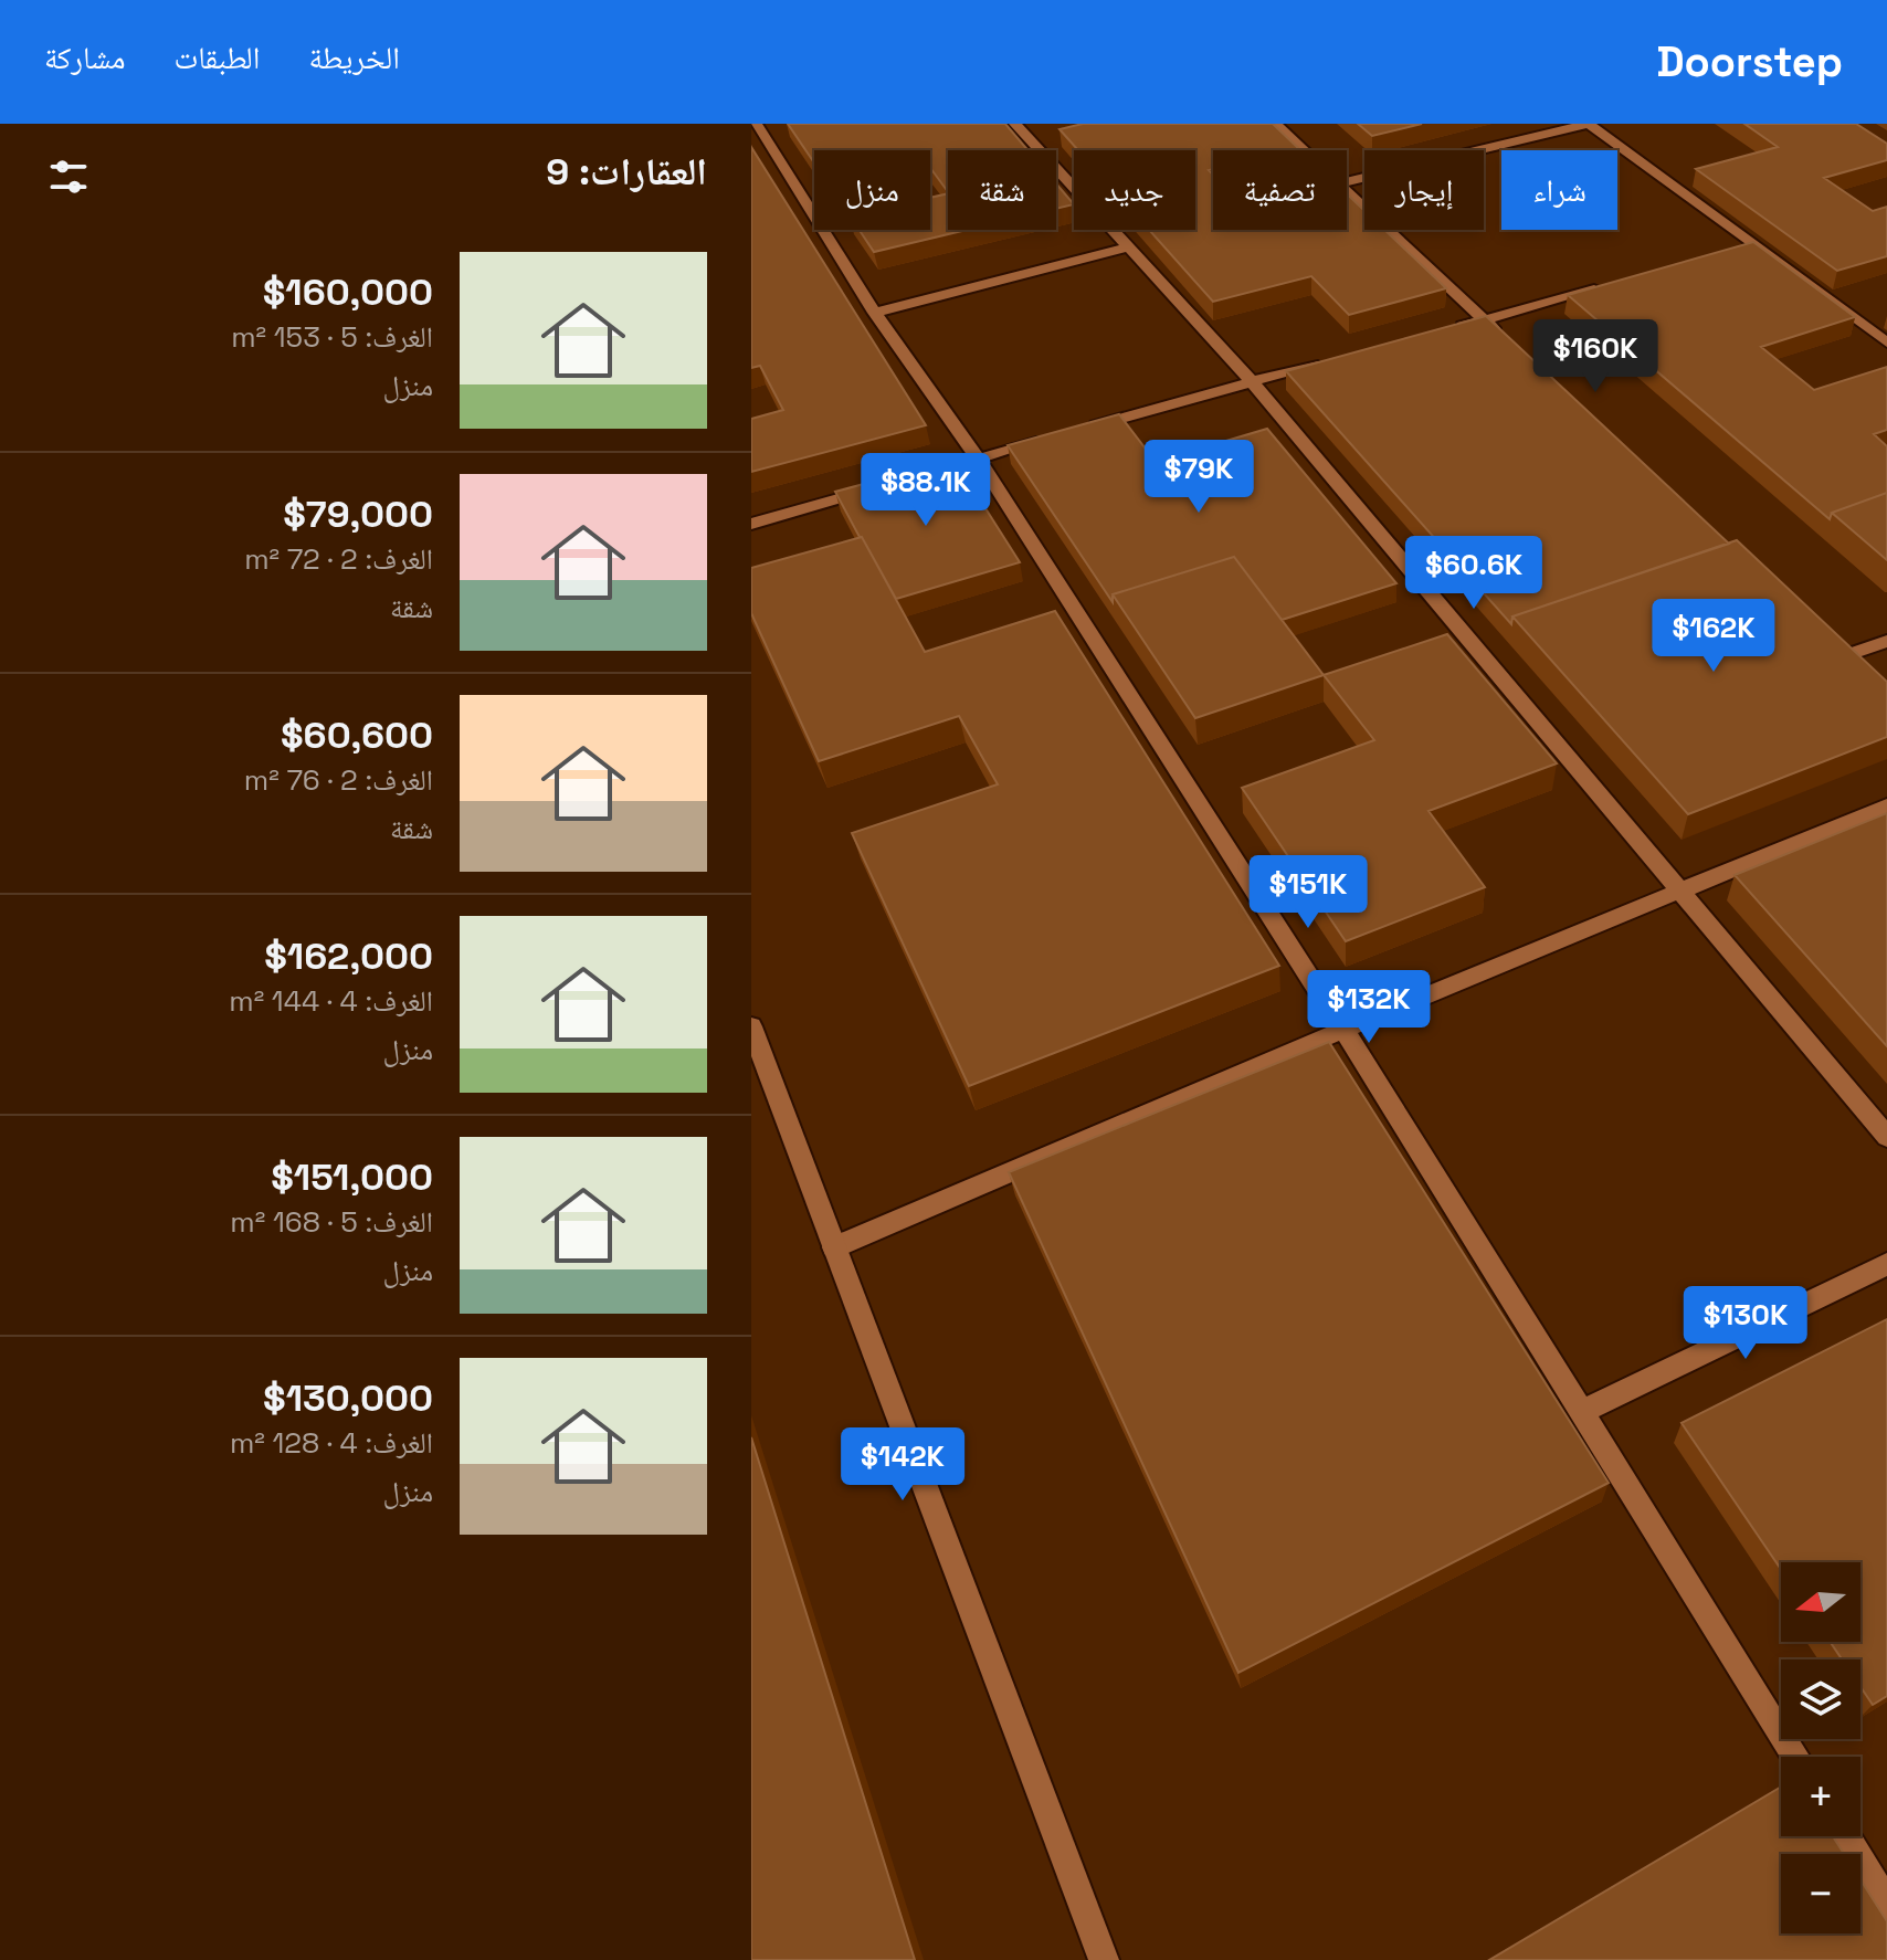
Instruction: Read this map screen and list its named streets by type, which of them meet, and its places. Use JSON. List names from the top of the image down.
{
  "north": "left",
  "page": {
    "header": "Doorstep",
    "nav": ["الخريطة", "الطبقات", "مشاركة"],
    "heading": "العقارات: 9",
    "chip": [
      "شراء",
      "إيجار",
      "تصفية",
      "جديد",
      "شقة",
      "منزل"
    ],
    "list": [
      {
        "name": "$160,000",
        "note": "الغرف: 5 · 153 m² · منزل"
      },
      {
        "name": "$79,000",
        "note": "الغرف: 2 · 72 m² · شقة"
      },
      {
        "name": "$60,600",
        "note": "الغرف: 2 · 76 m² · شقة"
      },
      {
        "name": "$162,000",
        "note": "الغرف: 4 · 144 m² · منزل"
      },
      {
        "name": "$151,000",
        "note": "الغرف: 5 · 168 m² · منزل"
      },
      {
        "name": "$130,000",
        "note": "الغرف: 4 · 128 m² · منزل"
      }
    ],
    "price": [
      "$160K",
      "$79K",
      "$88.1K",
      "$60.6K",
      "$162K",
      "$151K",
      "$132K",
      "$130K",
      "$142K"
    ],
    "map_buttons": ["+", "−"]
  }
}
